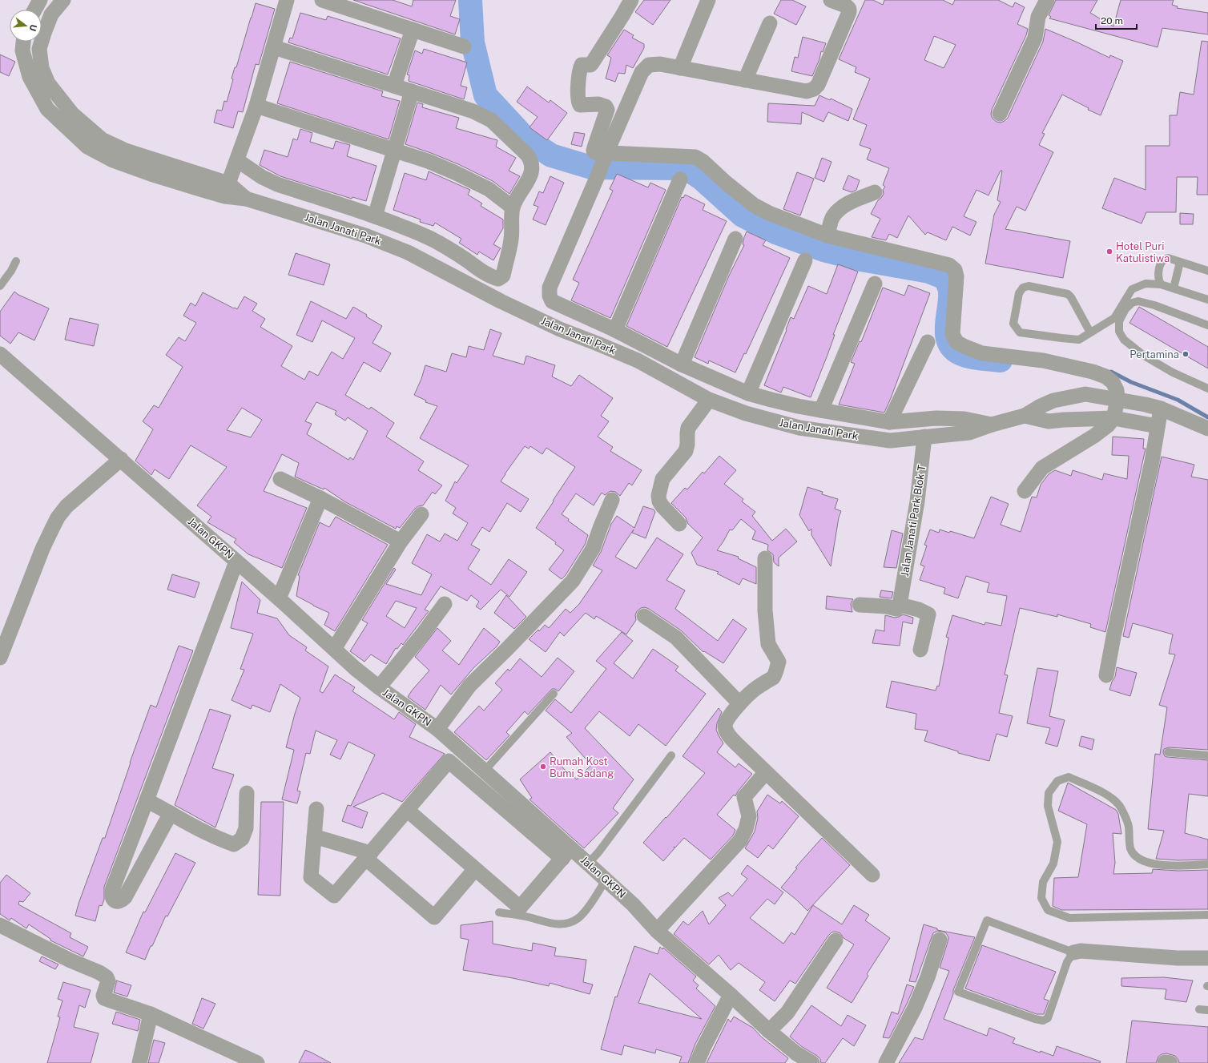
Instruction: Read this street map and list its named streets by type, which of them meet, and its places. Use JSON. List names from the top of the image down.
{
  "streets": {
    "street": ["Jalan Janati Park", "Jalan Janati Park Blok T", "Jalan GKPN"]
  },
  "crossings": [
    ["Jalan Janati Park", "Jalan Janati Park Blok T"]
  ],
  "places": ["Hotel Puri Katulistiwa", "Pertamina", "Rumah Kost Bumi Sadang"],
  "scale_bar": "20 m",
  "north": "right"
}
